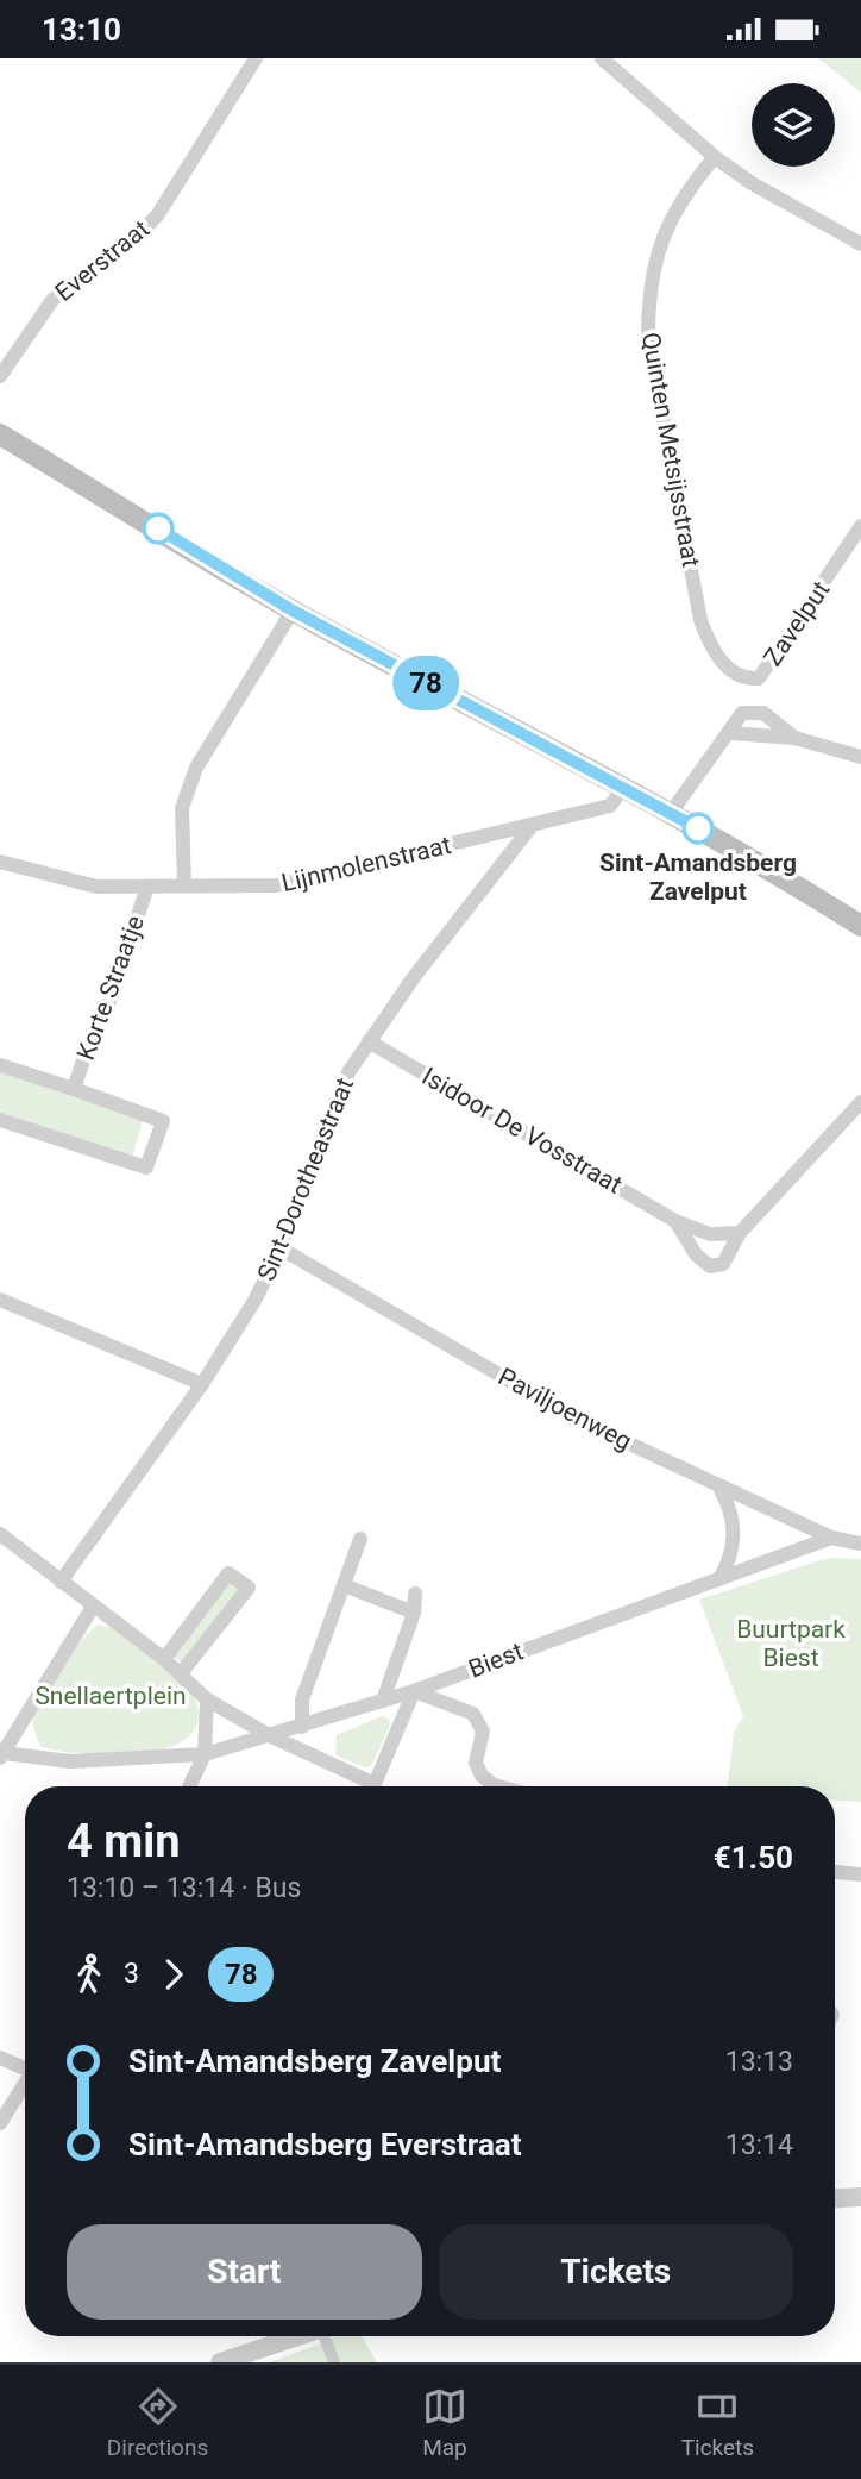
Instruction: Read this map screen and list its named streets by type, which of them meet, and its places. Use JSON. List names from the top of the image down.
{
  "streets": {
    "street": [
      "Everstraat",
      "Quinten Metsijsstraat",
      "Zavelput",
      "Lijnmolenstraat",
      "Korte Straatje",
      "Isidoor De Vosstraat",
      "Sint-Dorotheastraat",
      "Paviljoenweg",
      "Biest"
    ]
  },
  "crossings": [
    ["Quinten Metsijsstraat", "Zavelput"],
    ["Lijnmolenstraat", "Korte Straatje"],
    ["Lijnmolenstraat", "Sint-Dorotheastraat"],
    ["Isidoor De Vosstraat", "Sint-Dorotheastraat"],
    ["Sint-Dorotheastraat", "Paviljoenweg"],
    ["Paviljoenweg", "Biest"]
  ],
  "parks": ["Buurtpark Biest", "Snellaertplein"],
  "places": ["Sint-Amandsberg Zavelput"],
  "lines": ["bus line 78"],
  "page": {
    "status": "13:10",
    "on_map": "78",
    "heading": ["4 min", "13:10 – 13:14 · Bus", "€1.50"],
    "legs": ["3", "78"],
    "list": [
      {
        "name": "Sint-Amandsberg Zavelput",
        "value": "13:13"
      },
      {
        "name": "Sint-Amandsberg Everstraat",
        "value": "13:14"
      }
    ],
    "buttons": ["Start", "Tickets"],
    "tabs": ["Directions", "Map", "Tickets"]
  }
}
